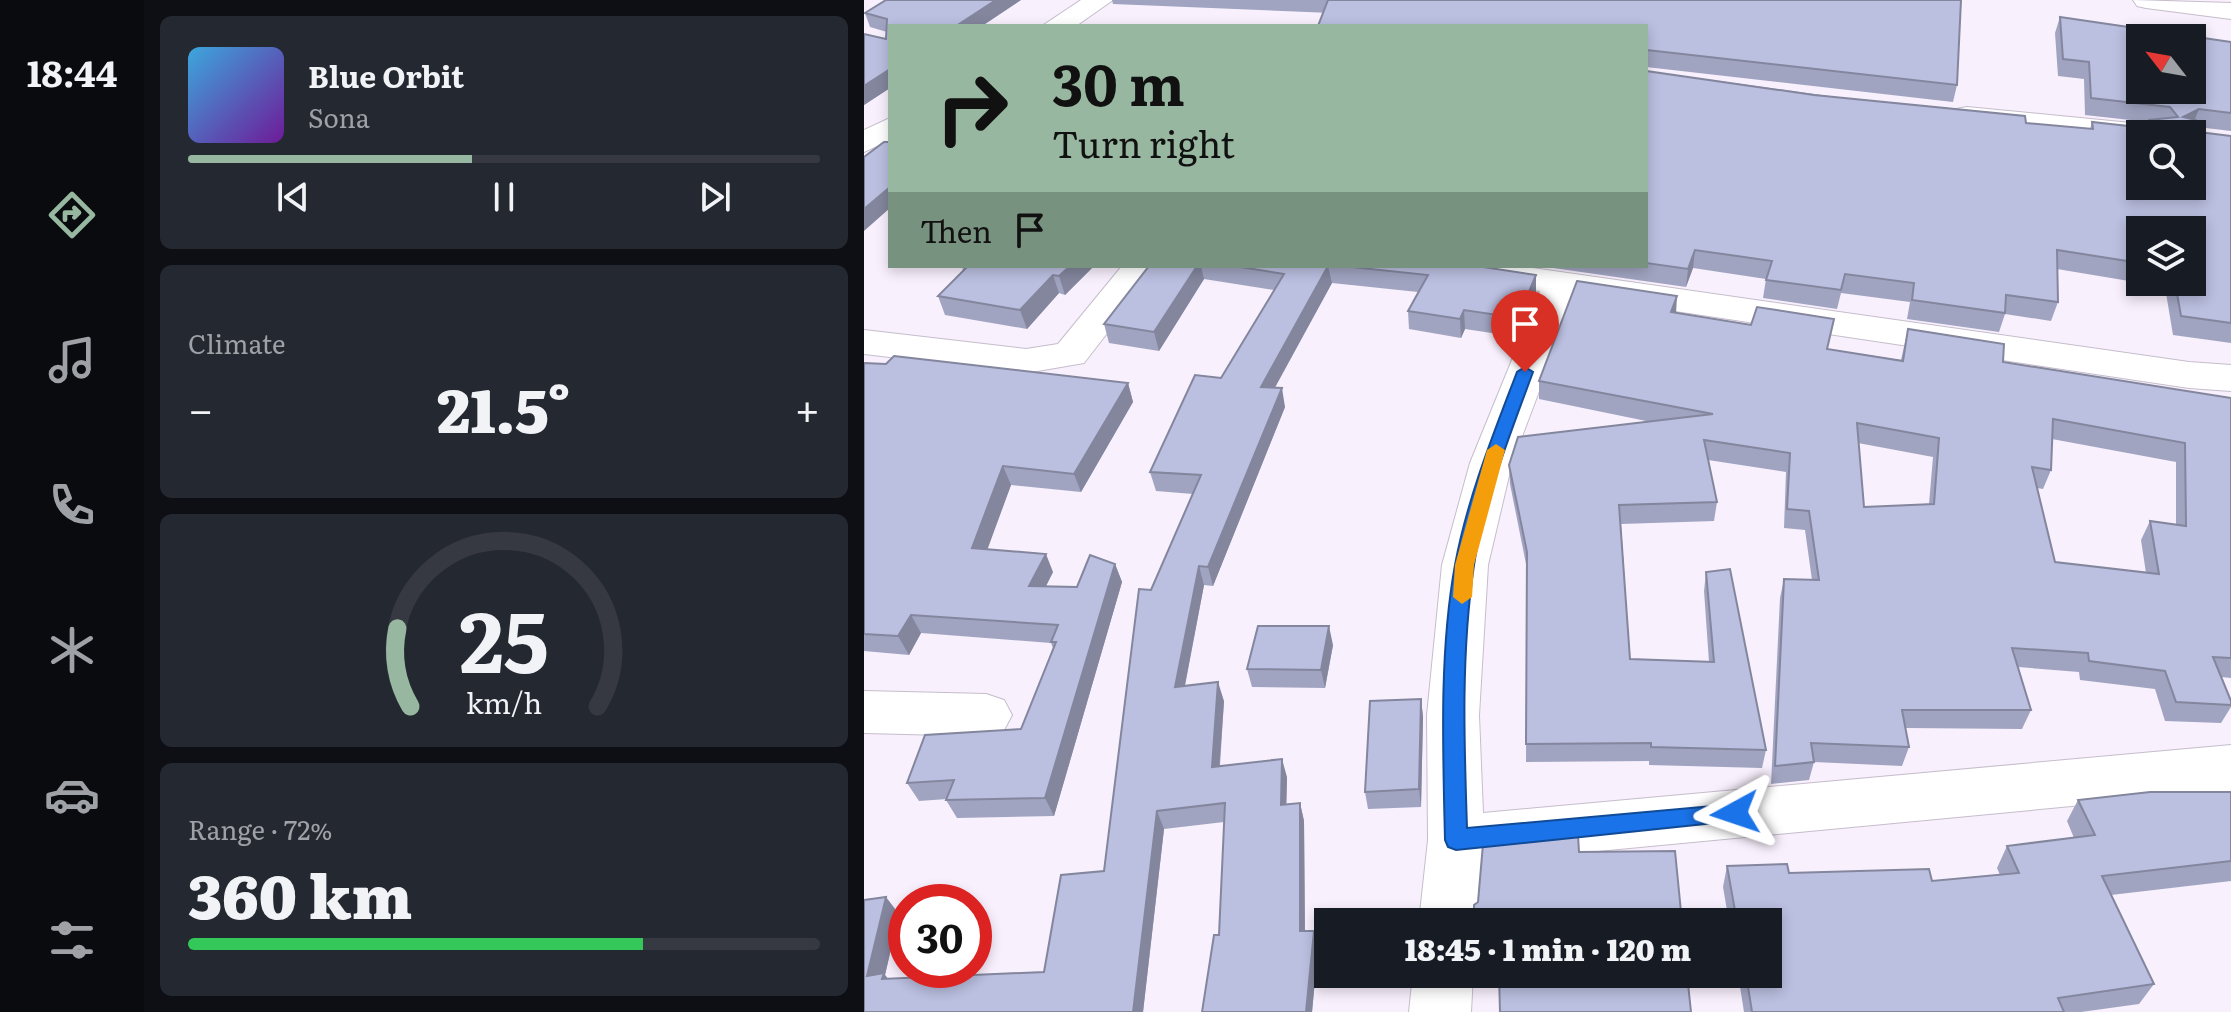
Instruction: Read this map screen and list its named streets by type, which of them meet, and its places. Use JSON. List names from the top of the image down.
{
  "north": "top left",
  "page": {
    "tabs": "18:44",
    "turn": ["30 m", "Turn right"],
    "song": ["Blue Orbit", "Sona"],
    "then": "Then",
    "tile": [
      "Climate",
      ["Range · 72%", "360 km"]
    ],
    "heat": ["−", "21.5°", "+"],
    "limit": "30",
    "trip": "18:45 · 1 min · 120 m",
    "gauge": ["25", "km/h"]
  }
}
